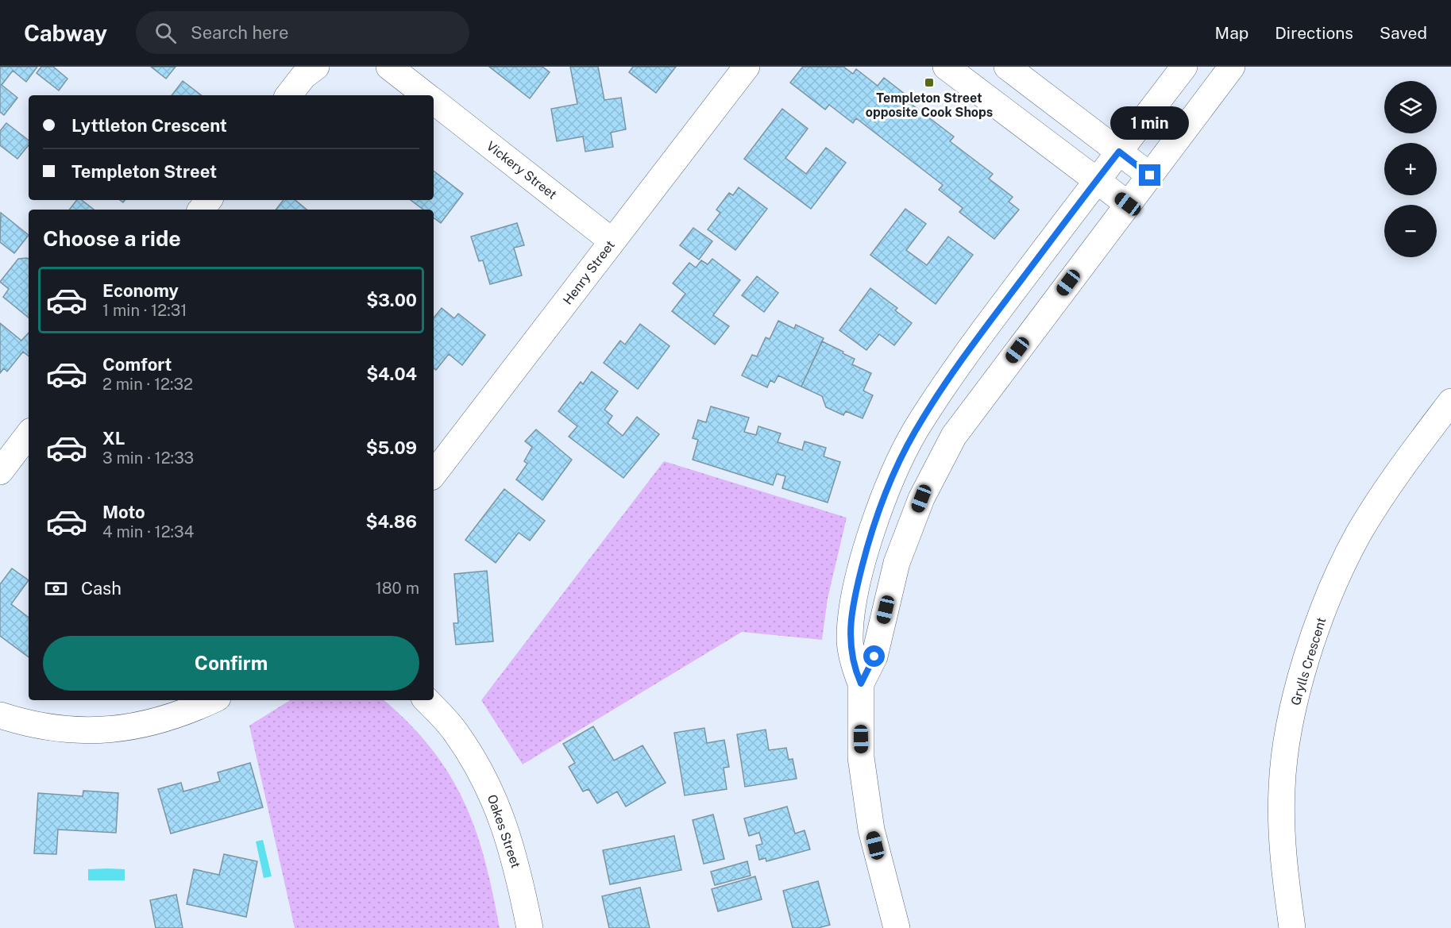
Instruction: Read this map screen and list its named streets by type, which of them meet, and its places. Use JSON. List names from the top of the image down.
{
  "streets": {
    "street": [
      "Vickery Street",
      "Henry Street",
      "Grylls Crescent",
      "Oakes Street"
    ]
  },
  "crossings": [
    ["Vickery Street", "Henry Street"]
  ],
  "places": {
    "transit": ["Templeton Street opposite Cook Shops"]
  },
  "page": {
    "header": "Cabway",
    "search": "Search here",
    "nav": ["Map", "Directions", "Saved"],
    "map_buttons": ["+", "−"],
    "banner": ["Lyttleton Crescent", "Templeton Street"],
    "bubble": "1 min",
    "heading": "Choose a ride",
    "list": [
      {
        "name": "Economy",
        "note": "1 min · 12:31",
        "value": "$3.00"
      },
      {
        "name": "Comfort",
        "note": "2 min · 12:32",
        "value": "$4.04"
      },
      {
        "name": "XL",
        "note": "3 min · 12:33",
        "value": "$5.09"
      },
      {
        "name": "Moto",
        "note": "4 min · 12:34",
        "value": "$4.86"
      }
    ],
    "pay": ["Cash", "180 m"],
    "buttons": "Confirm"
  }
}
